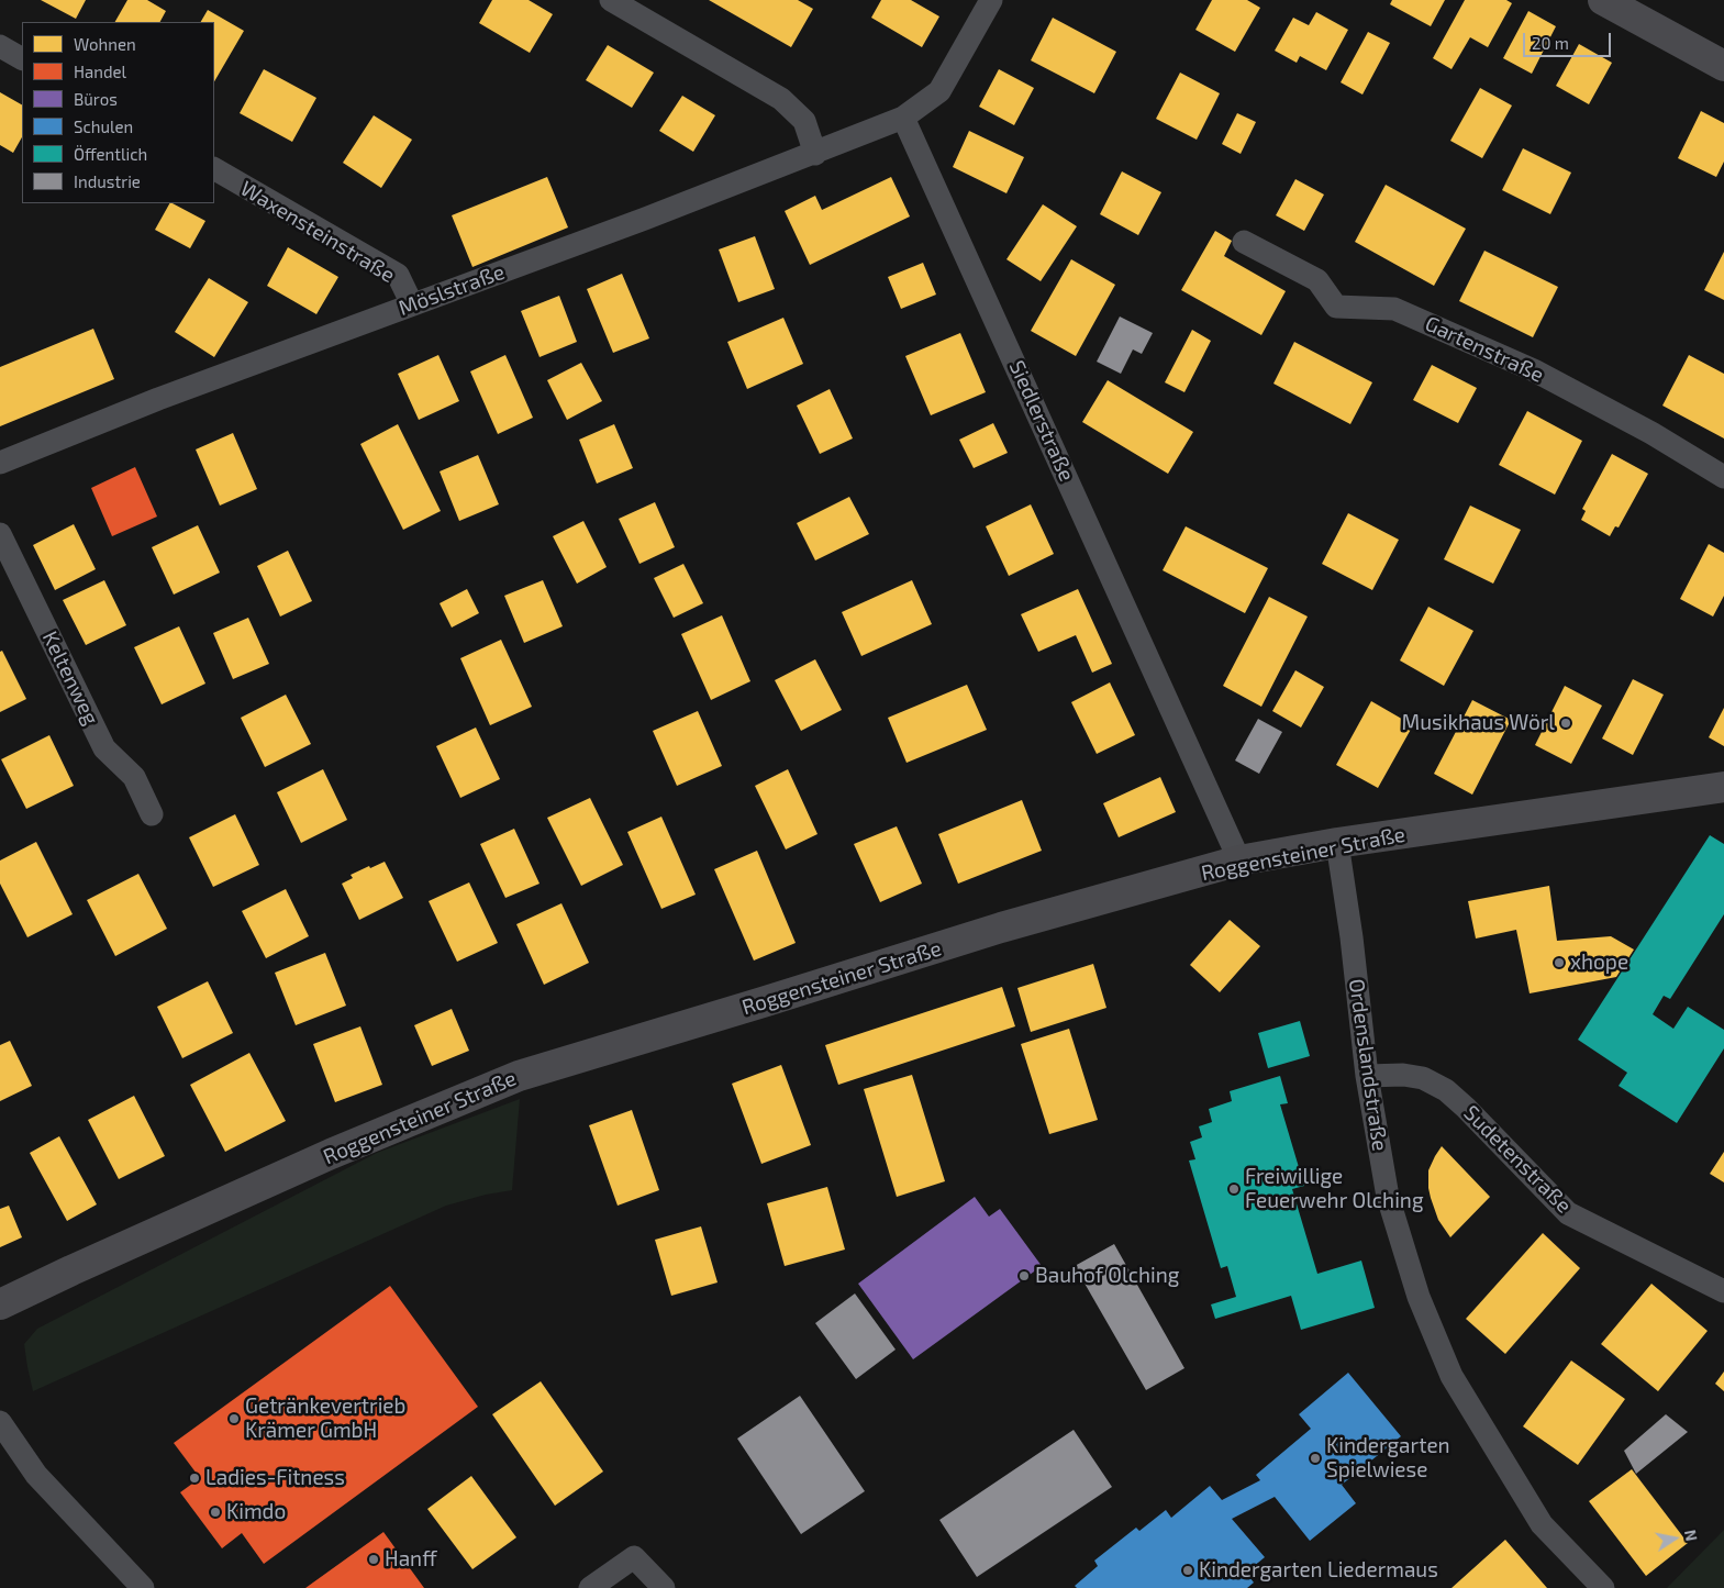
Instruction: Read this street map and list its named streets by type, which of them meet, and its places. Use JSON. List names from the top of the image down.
{
  "streets": {
    "main road": ["Roggensteiner Straße"],
    "street": [
      "Waxensteinstraße",
      "Möslstraße",
      "Gartenstraße",
      "Siedlerstraße",
      "Keltenweg",
      "Ordenslandstraße",
      "Sudetenstraße"
    ]
  },
  "crossings": [
    ["Waxensteinstraße", "Möslstraße"],
    ["Möslstraße", "Siedlerstraße"],
    ["Siedlerstraße", "Roggensteiner Straße"],
    ["Roggensteiner Straße", "Ordenslandstraße"],
    ["Ordenslandstraße", "Sudetenstraße"]
  ],
  "places": [
    "Musikhaus Wörl",
    "xhope",
    "Freiwillige Feuerwehr Olching",
    "Bauhof Olching",
    "Getränkevertrieb Krämer GmbH",
    "Kindergarten Spielwiese",
    "Ladies-Fitness",
    "Kimdo",
    "Hanff",
    "Kindergarten Liedermaus"
  ],
  "legend": [
    "Wohnen",
    "Handel",
    "Büros",
    "Schulen",
    "Öffentlich",
    "Industrie"
  ],
  "scale_bar": "20 m",
  "north": "right"
}
